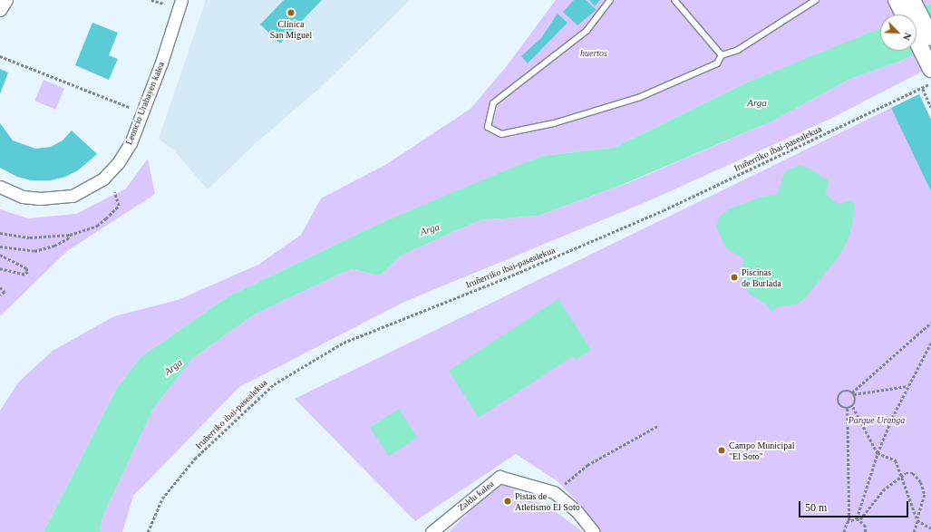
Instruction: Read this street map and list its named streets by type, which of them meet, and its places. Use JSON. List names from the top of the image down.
{
  "streets": {
    "street": ["Leoncio Urabayen kalea", "Zaldu kalea"],
    "path": ["Iruñerriko ibai-pasealekua"]
  },
  "water": ["Arga"],
  "parks": ["huertos", "Parque Uranga"],
  "places": [
    "Clínica San Miguel",
    "Piscinas de Burlada",
    "Campo Municipal \"El Soto\"",
    "Pistas de Atletismo El Soto"
  ],
  "scale_bar": "50 m",
  "north": "bottom right"
}
